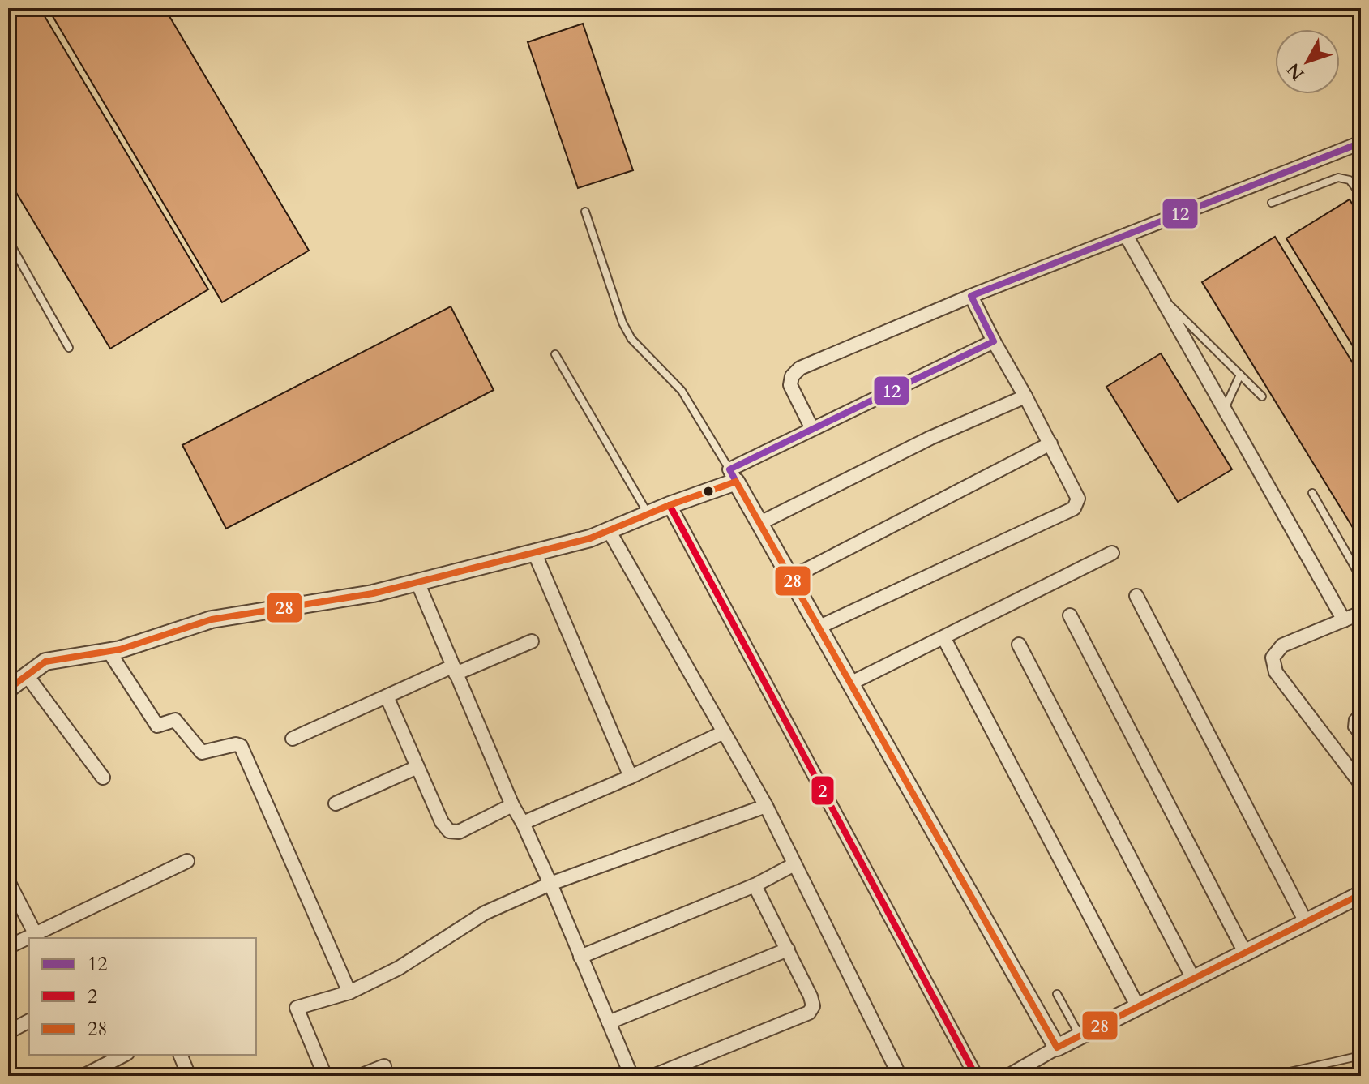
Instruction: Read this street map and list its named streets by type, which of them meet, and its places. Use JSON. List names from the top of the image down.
{
  "lines": ["transit line 12", "transit line 28", "transit line 2"],
  "legend": ["12", "2", "28"],
  "north": "bottom left"
}
